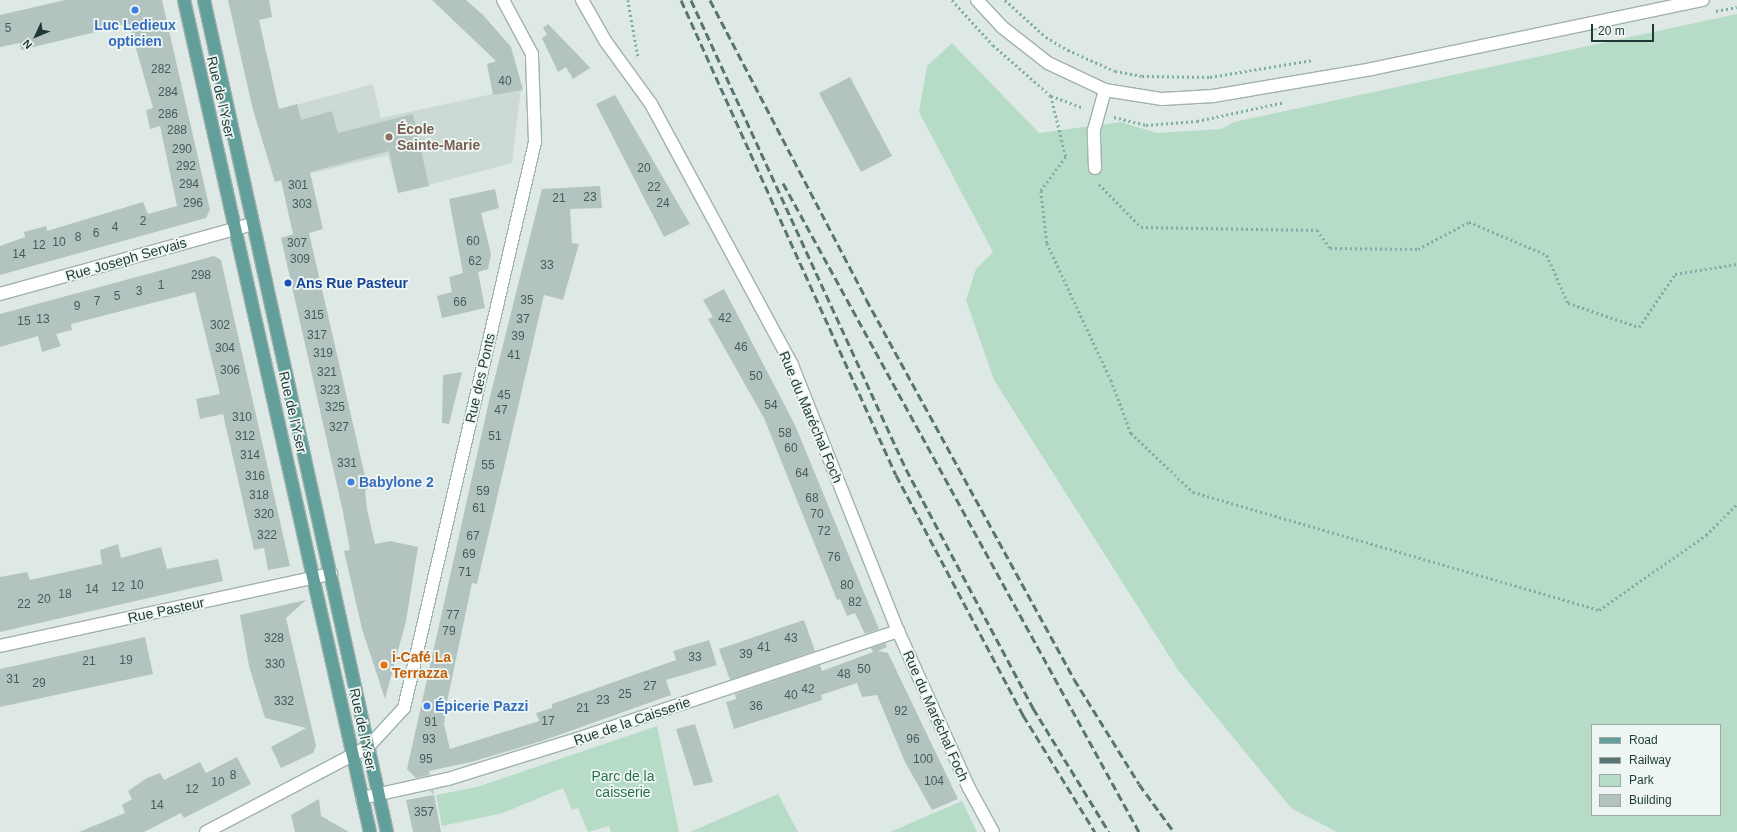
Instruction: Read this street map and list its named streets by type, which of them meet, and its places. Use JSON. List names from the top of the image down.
{
  "streets": {
    "main road": ["Rue de l'Yser"],
    "street": [
      "Rue Joseph Servais",
      "Rue des Ponts",
      "Rue du Maréchal Foch",
      "Rue Pasteur",
      "Rue de la Caisserie"
    ]
  },
  "crossings": [
    ["Rue de l'Yser", "Rue Joseph Servais"],
    ["Rue de l'Yser", "Rue des Ponts"],
    ["Rue de l'Yser", "Rue Pasteur"],
    ["Rue de l'Yser", "Rue de la Caisserie"],
    ["Rue du Maréchal Foch", "Rue de la Caisserie"]
  ],
  "parks": ["Parc de la caisserie"],
  "places": [
    "Luc Ledieux opticien",
    "École Sainte-Marie",
    "Ans Rue Pasteur",
    "Babylone 2",
    "i-Café La Terrazza",
    "Épicerie Pazzi"
  ],
  "house_numbers": [
    "5",
    "282",
    "40",
    "284",
    "286",
    "288",
    "290",
    "292",
    "20",
    "294",
    "301",
    "22",
    "23",
    "21",
    "296",
    "24",
    "303",
    "2",
    "4",
    "6",
    "8",
    "60",
    "10",
    "307",
    "12",
    "14",
    "309",
    "62",
    "33",
    "298",
    "1",
    "3",
    "5",
    "35",
    "7",
    "66",
    "9",
    "315",
    "42",
    "13",
    "37",
    "15",
    "302",
    "317",
    "39",
    "46",
    "304",
    "319",
    "41",
    "306",
    "321",
    "50",
    "323",
    "45",
    "54",
    "325",
    "47",
    "310",
    "327",
    "58",
    "312",
    "51",
    "60",
    "314",
    "331",
    "55",
    "64",
    "316",
    "59",
    "318",
    "68",
    "61",
    "320",
    "70",
    "72",
    "322",
    "67",
    "69",
    "76",
    "71",
    "10",
    "80",
    "12",
    "14",
    "18",
    "20",
    "82",
    "22",
    "77",
    "79",
    "328",
    "43",
    "41",
    "39",
    "33",
    "19",
    "21",
    "330",
    "50",
    "48",
    "31",
    "29",
    "27",
    "42",
    "25",
    "40",
    "23",
    "332",
    "36",
    "21",
    "92",
    "17",
    "91",
    "93",
    "96",
    "95",
    "100",
    "8",
    "104",
    "10",
    "12",
    "14",
    "357"
  ],
  "legend": [
    "Road",
    "Railway",
    "Park",
    "Building"
  ],
  "scale_bar": "20 m",
  "north": "bottom left"
}
